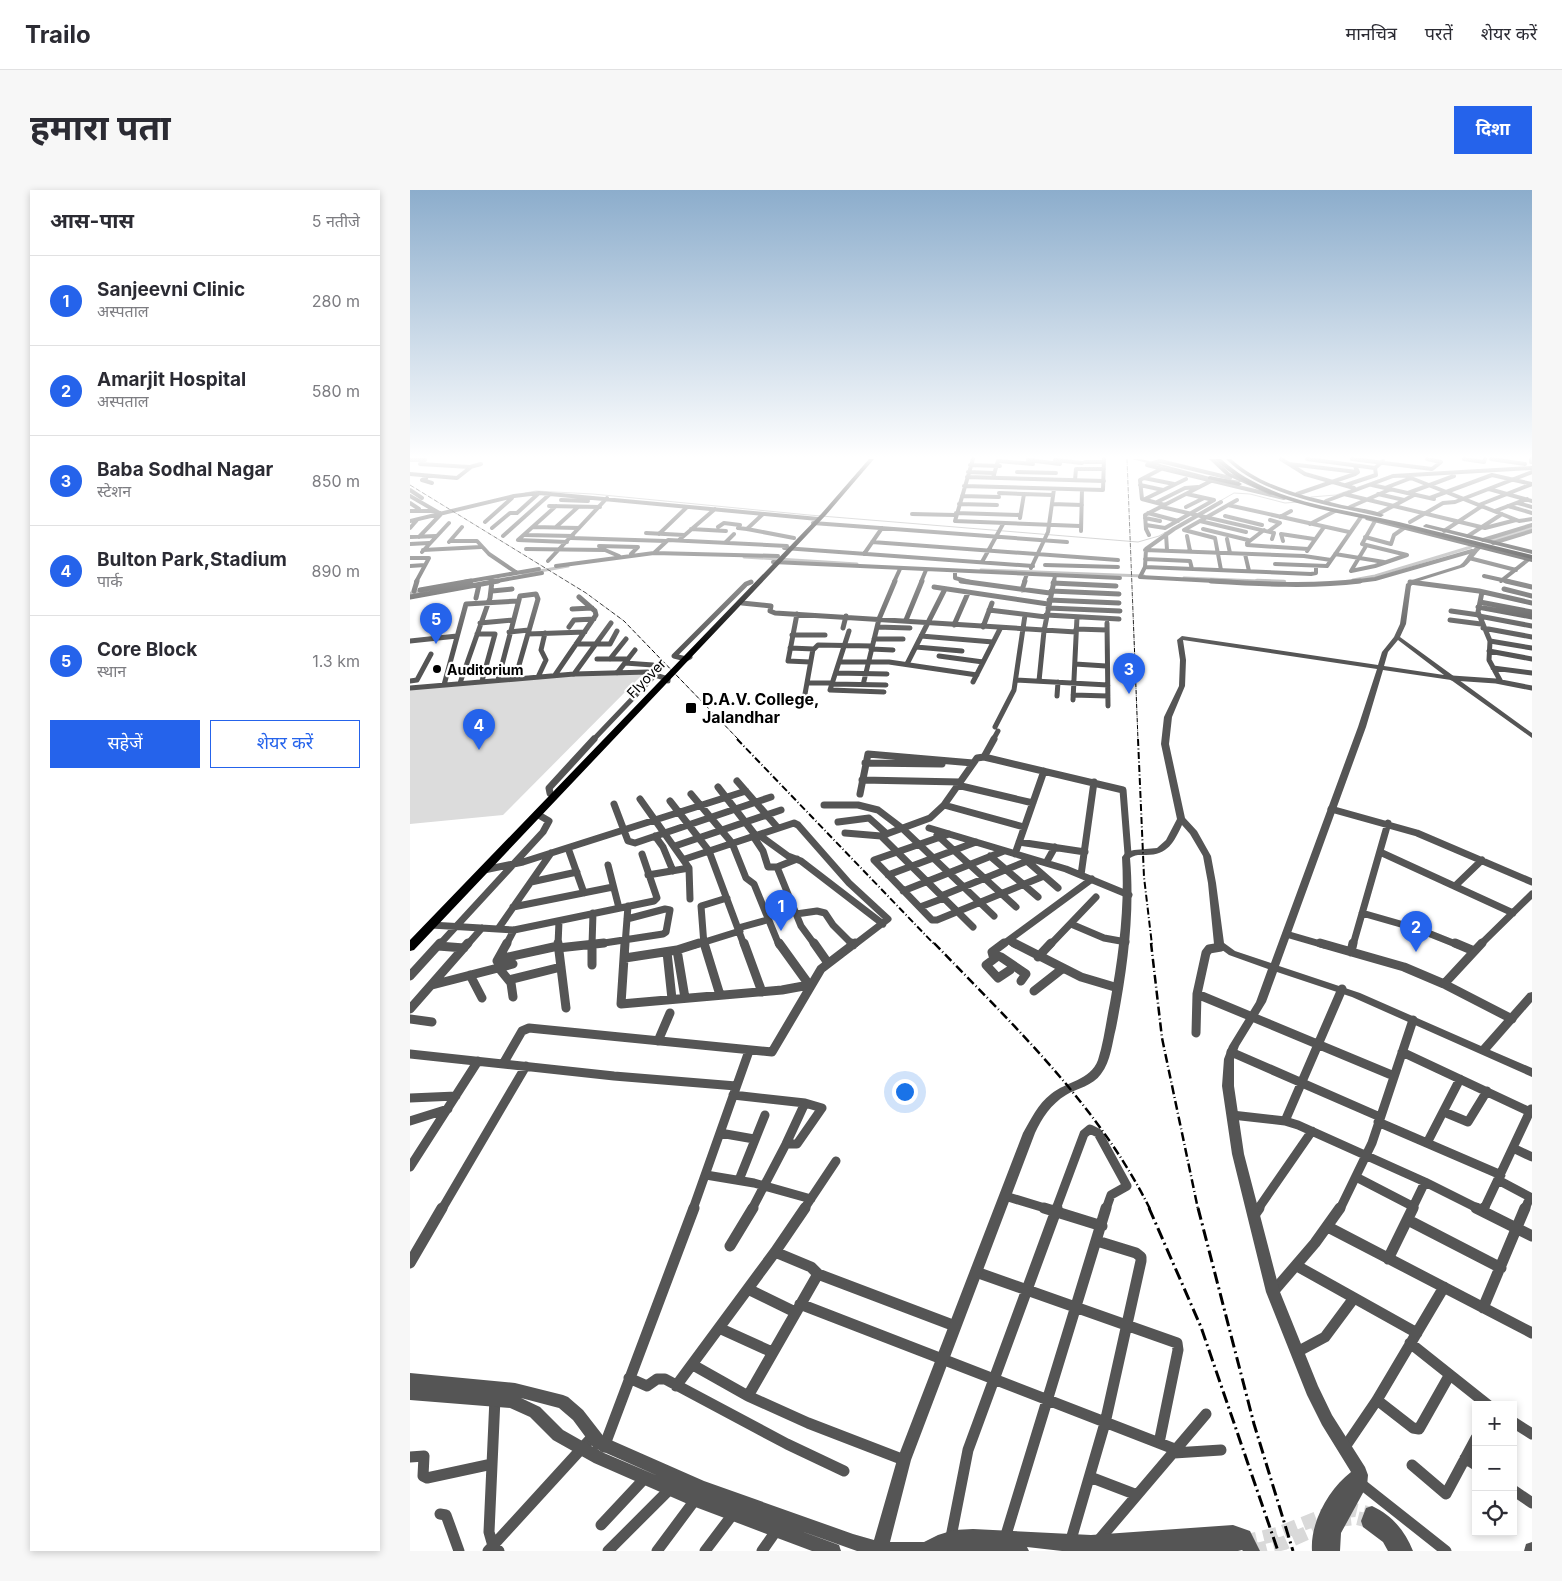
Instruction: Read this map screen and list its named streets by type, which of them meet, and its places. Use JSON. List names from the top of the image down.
{
  "streets": {
    "main road": ["Flyover"]
  },
  "places": {
    "other": ["Auditorium"],
    "transit": ["D.A.V. College, Jalandhar"]
  },
  "page": {
    "header": "Trailo",
    "nav": ["मानचित्र", "परतें", "शेयर करें"],
    "title": "हमारा पता",
    "buttons": [
      "दिशा",
      ["सहेजें", "शेयर करें"]
    ],
    "heading": ["आस-पास", "5 नतीजे"],
    "list": [
      {
        "mark": "1",
        "name": "Sanjeevni Clinic",
        "note": "अस्पताल",
        "value": "280 m"
      },
      {
        "mark": "2",
        "name": "Amarjit Hospital",
        "note": "अस्पताल",
        "value": "580 m"
      },
      {
        "mark": "3",
        "name": "Baba Sodhal Nagar",
        "note": "स्टेशन",
        "value": "850 m"
      },
      {
        "mark": "4",
        "name": "Bulton Park,Stadium",
        "note": "पार्क",
        "value": "890 m"
      },
      {
        "mark": "5",
        "name": "Core Block",
        "note": "स्थान",
        "value": "1.3 km"
      }
    ],
    "pins": [
      "5",
      "3",
      "4",
      "1",
      "2"
    ],
    "map_buttons": ["+", "−"]
  }
}
